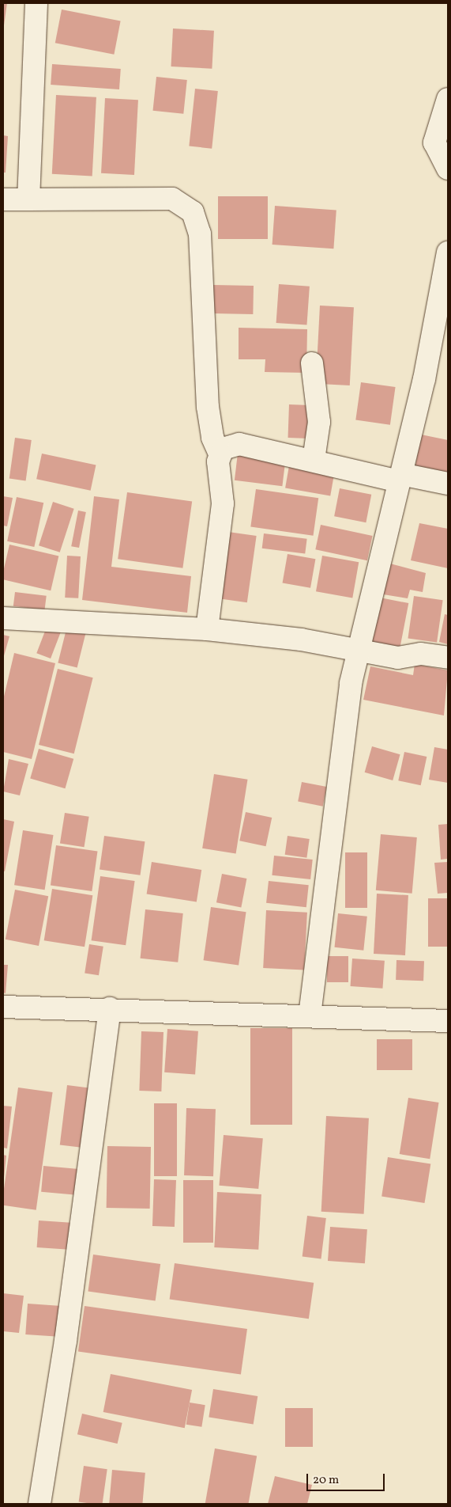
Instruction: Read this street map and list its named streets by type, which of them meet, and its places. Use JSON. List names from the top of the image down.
{
  "scale_bar": "20 m"
}
